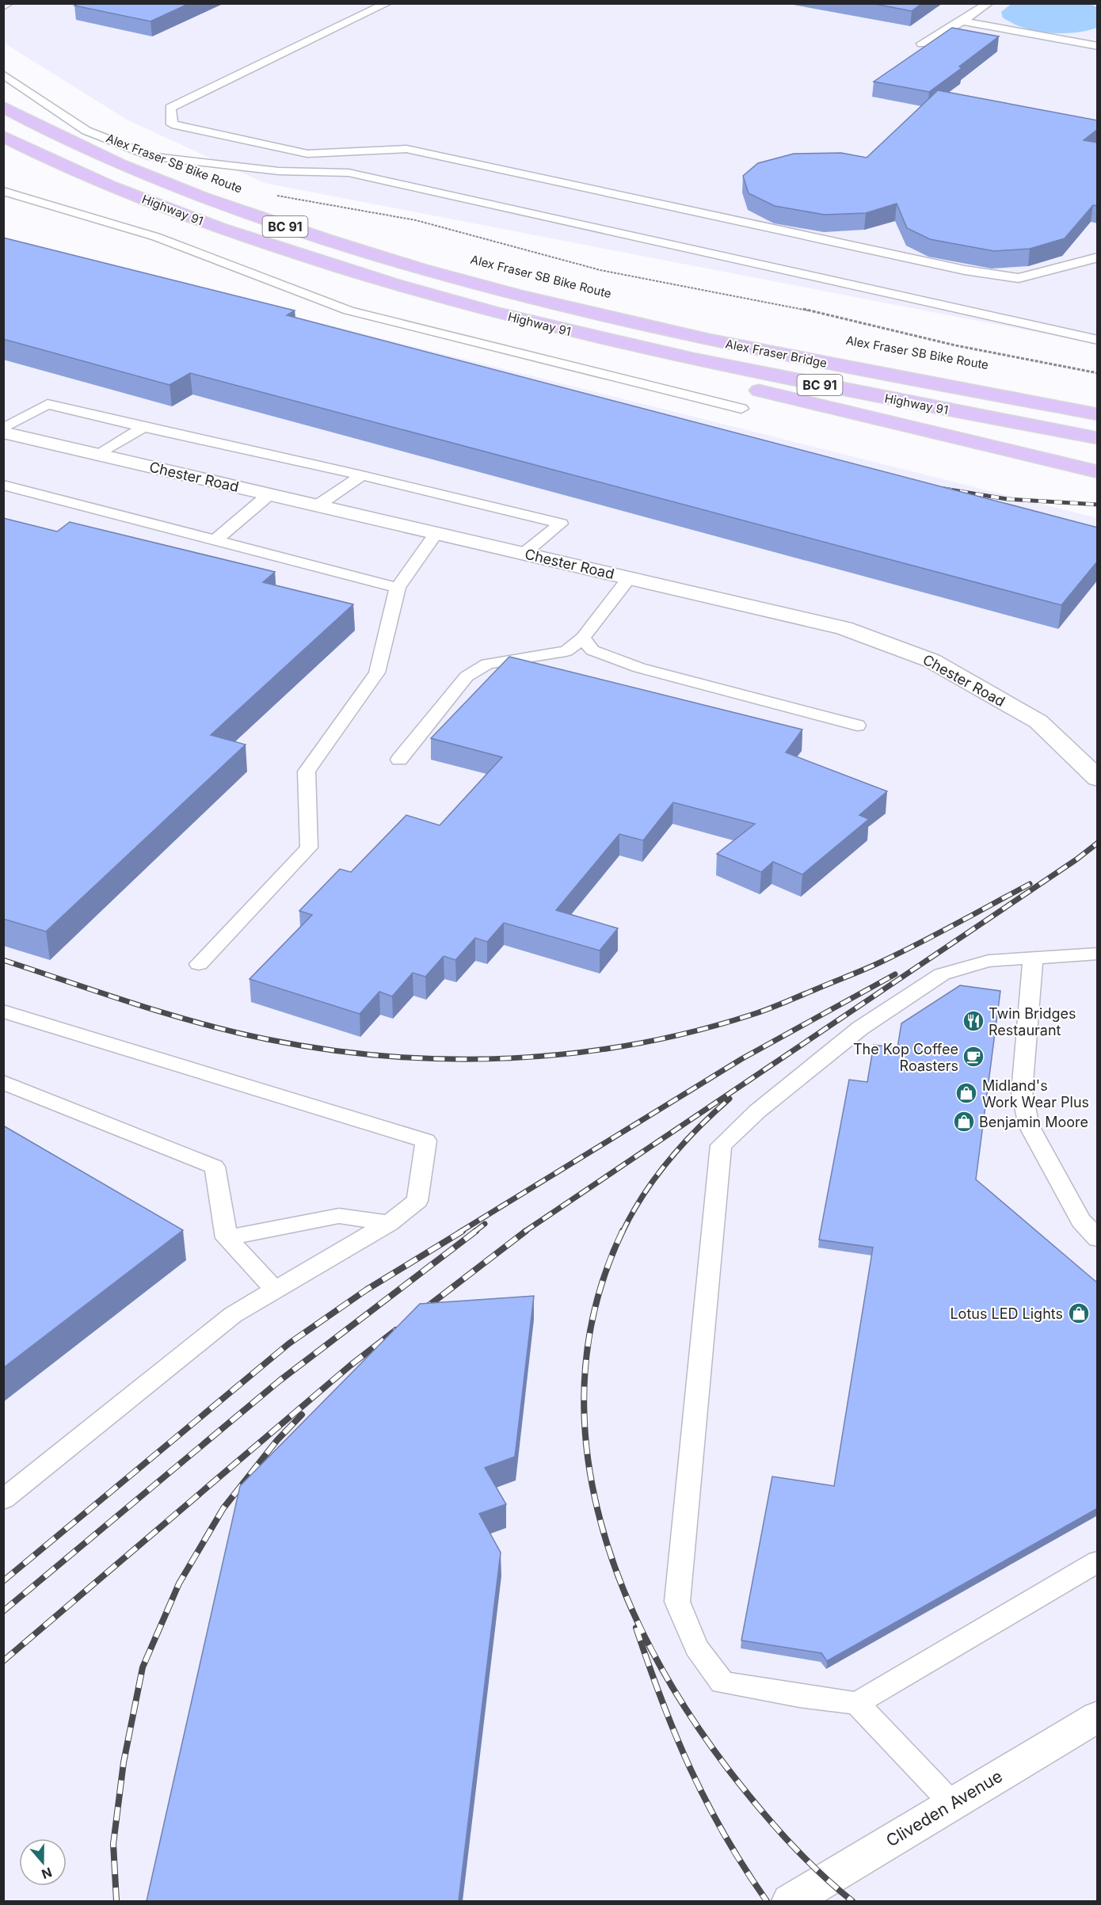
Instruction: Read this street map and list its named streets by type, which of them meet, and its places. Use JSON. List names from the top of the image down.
{
  "streets": {
    "highway": ["Highway 91", "BC 91", "Alex Fraser Bridge"],
    "street": ["Chester Road", "Cliveden Avenue"]
  },
  "crossings": [
    ["Highway 91", "Alex Fraser Bridge"]
  ],
  "places": {
    "restaurant": ["Twin Bridges Restaurant"],
    "cafe": ["The Kop Coffee Roasters"],
    "shop": ["Midland's Work Wear Plus", "Benjamin Moore", "Lotus LED Lights"]
  },
  "north": "bottom"
}
